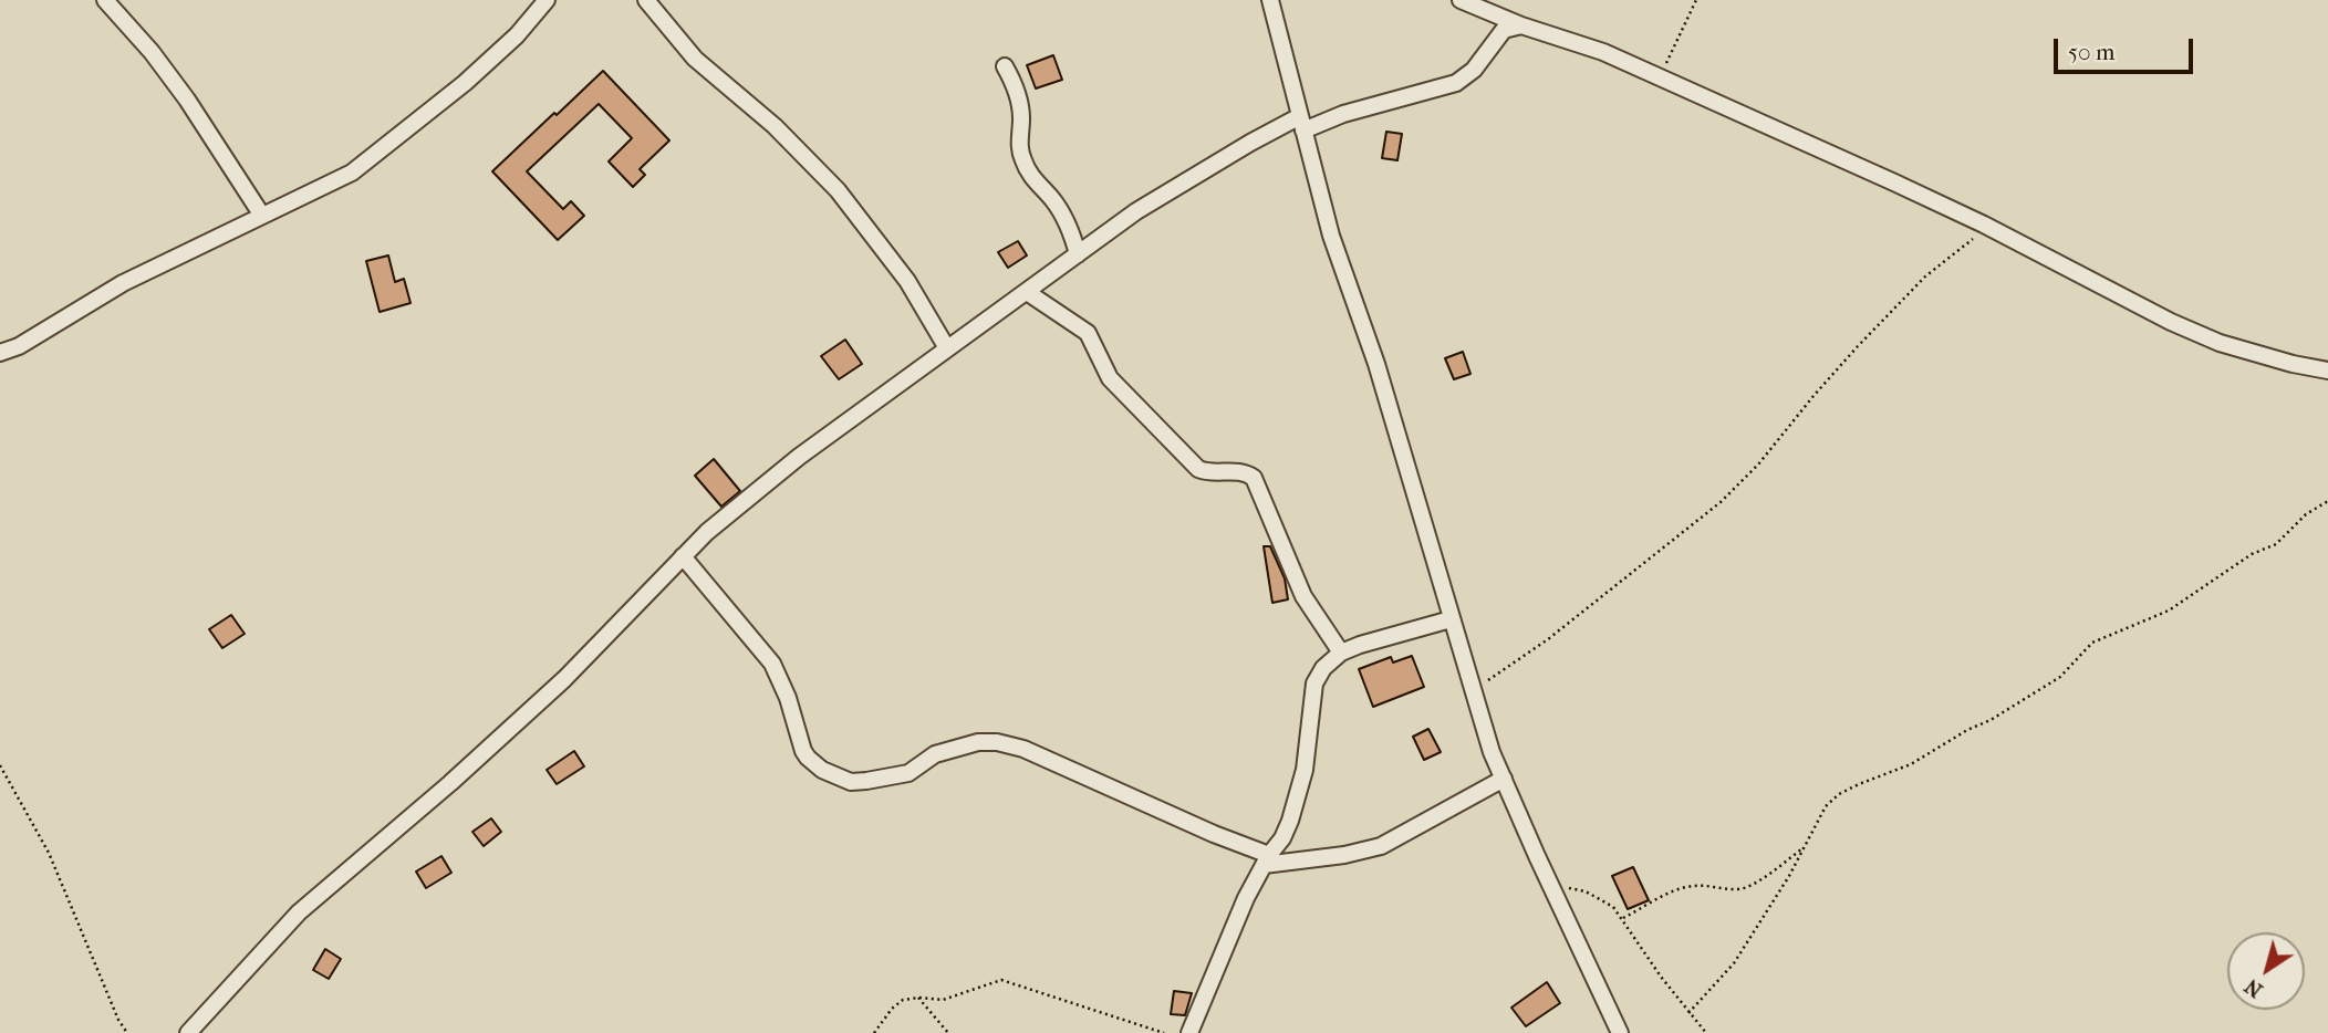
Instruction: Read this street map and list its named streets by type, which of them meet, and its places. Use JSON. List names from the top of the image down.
{
  "scale_bar": "50 m",
  "north": "bottom left"
}
